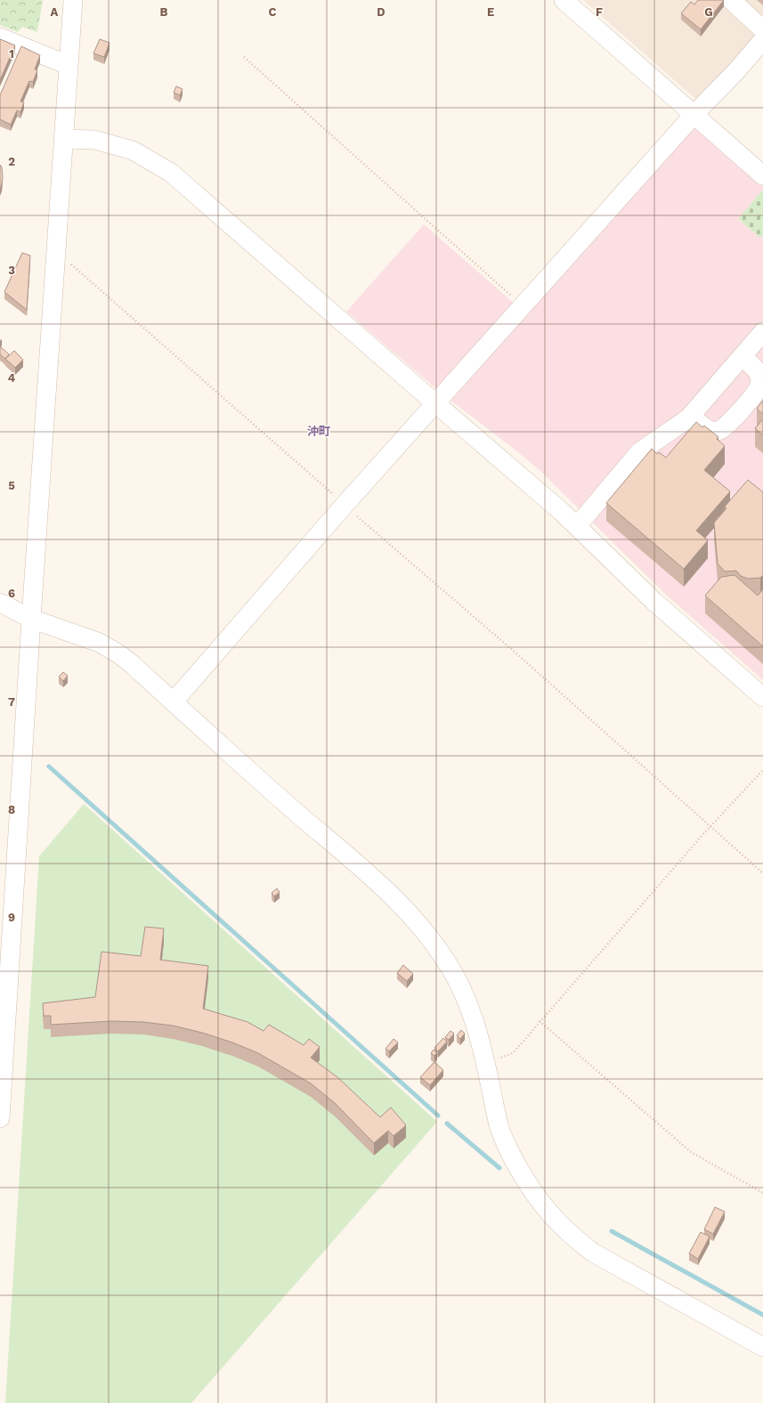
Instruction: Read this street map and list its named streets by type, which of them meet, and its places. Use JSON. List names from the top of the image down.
{
  "districts": ["沖町"],
  "grid": {
    "columns": [
      "A",
      "B",
      "C",
      "D",
      "E",
      "F",
      "G"
    ],
    "rows": [
      "1",
      "2",
      "3",
      "4",
      "5",
      "6",
      "7",
      "8",
      "9"
    ]
  }
}
